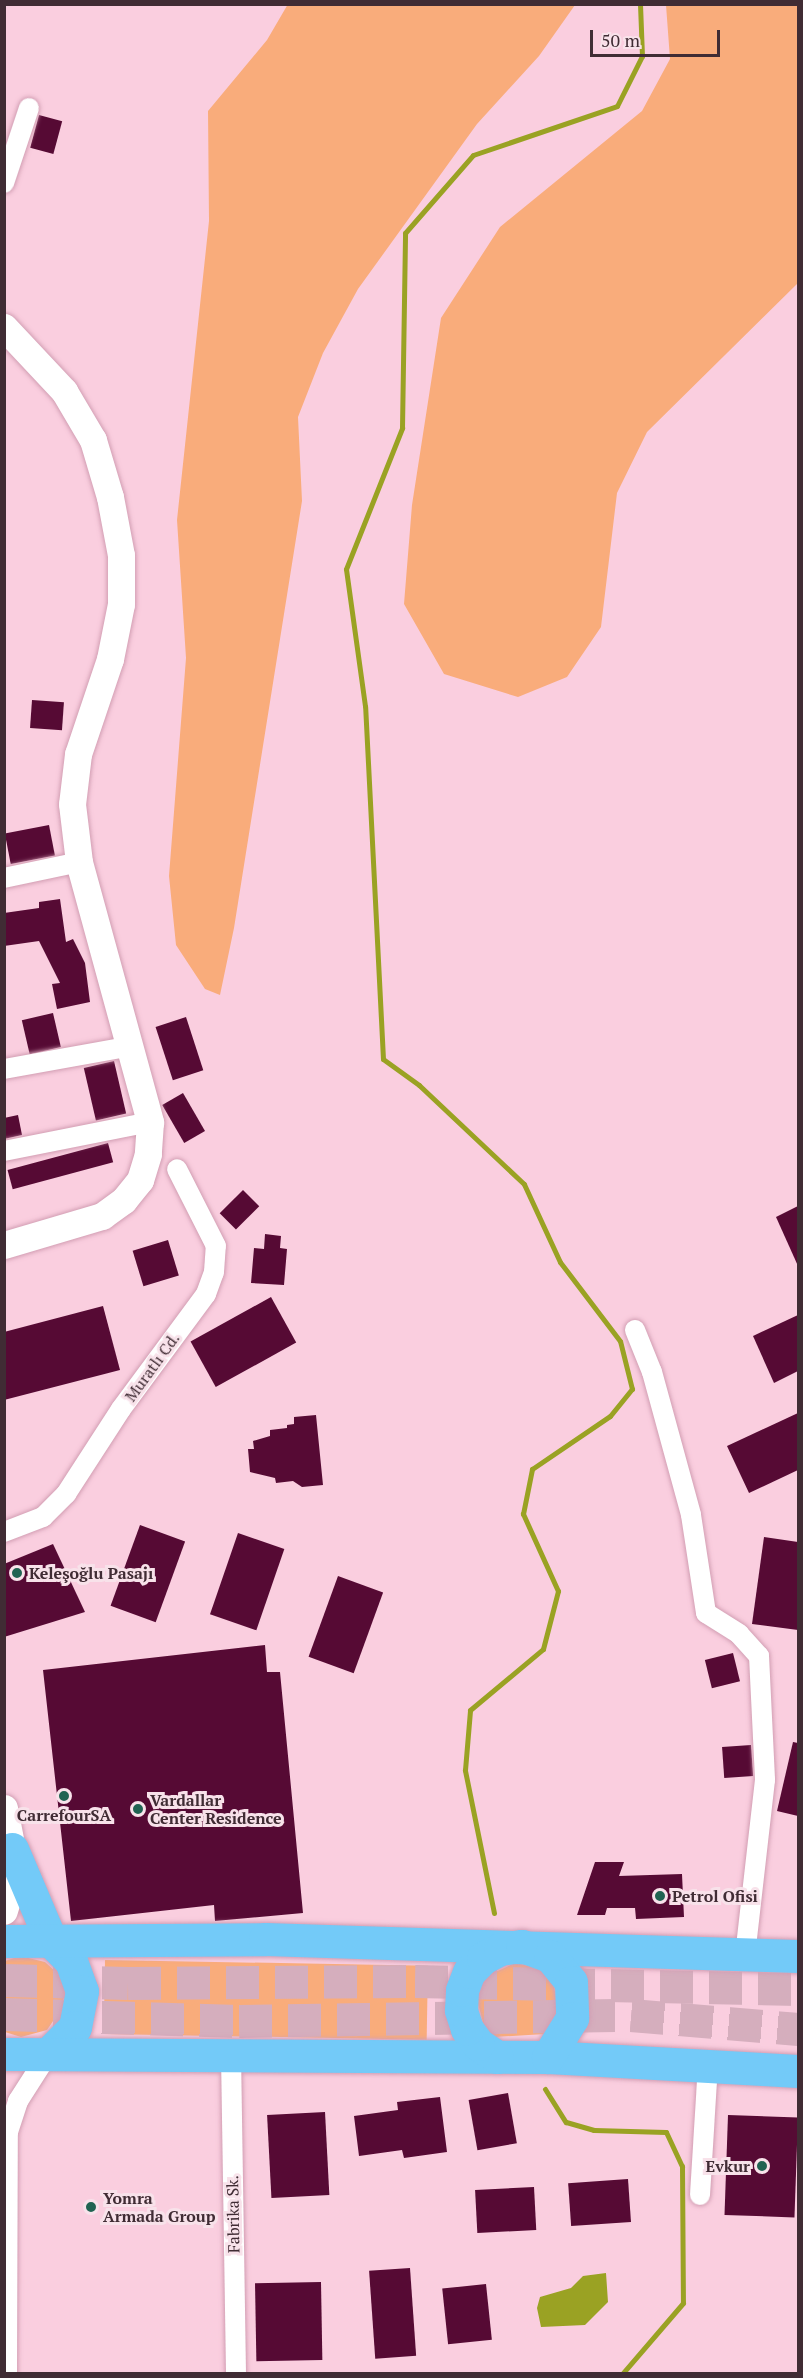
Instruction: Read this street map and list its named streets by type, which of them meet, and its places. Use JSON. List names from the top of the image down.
{
  "streets": {
    "street": ["Muratlı Cd.", "Fabrika Sk."]
  },
  "places": [
    "Keleşoğlu Pasajı",
    "CarrefourSA",
    "Vardallar Center Residence",
    "Petrol Ofisi",
    "Evkur",
    "Yomra Armada Group"
  ],
  "scale_bar": "50 m"
}
